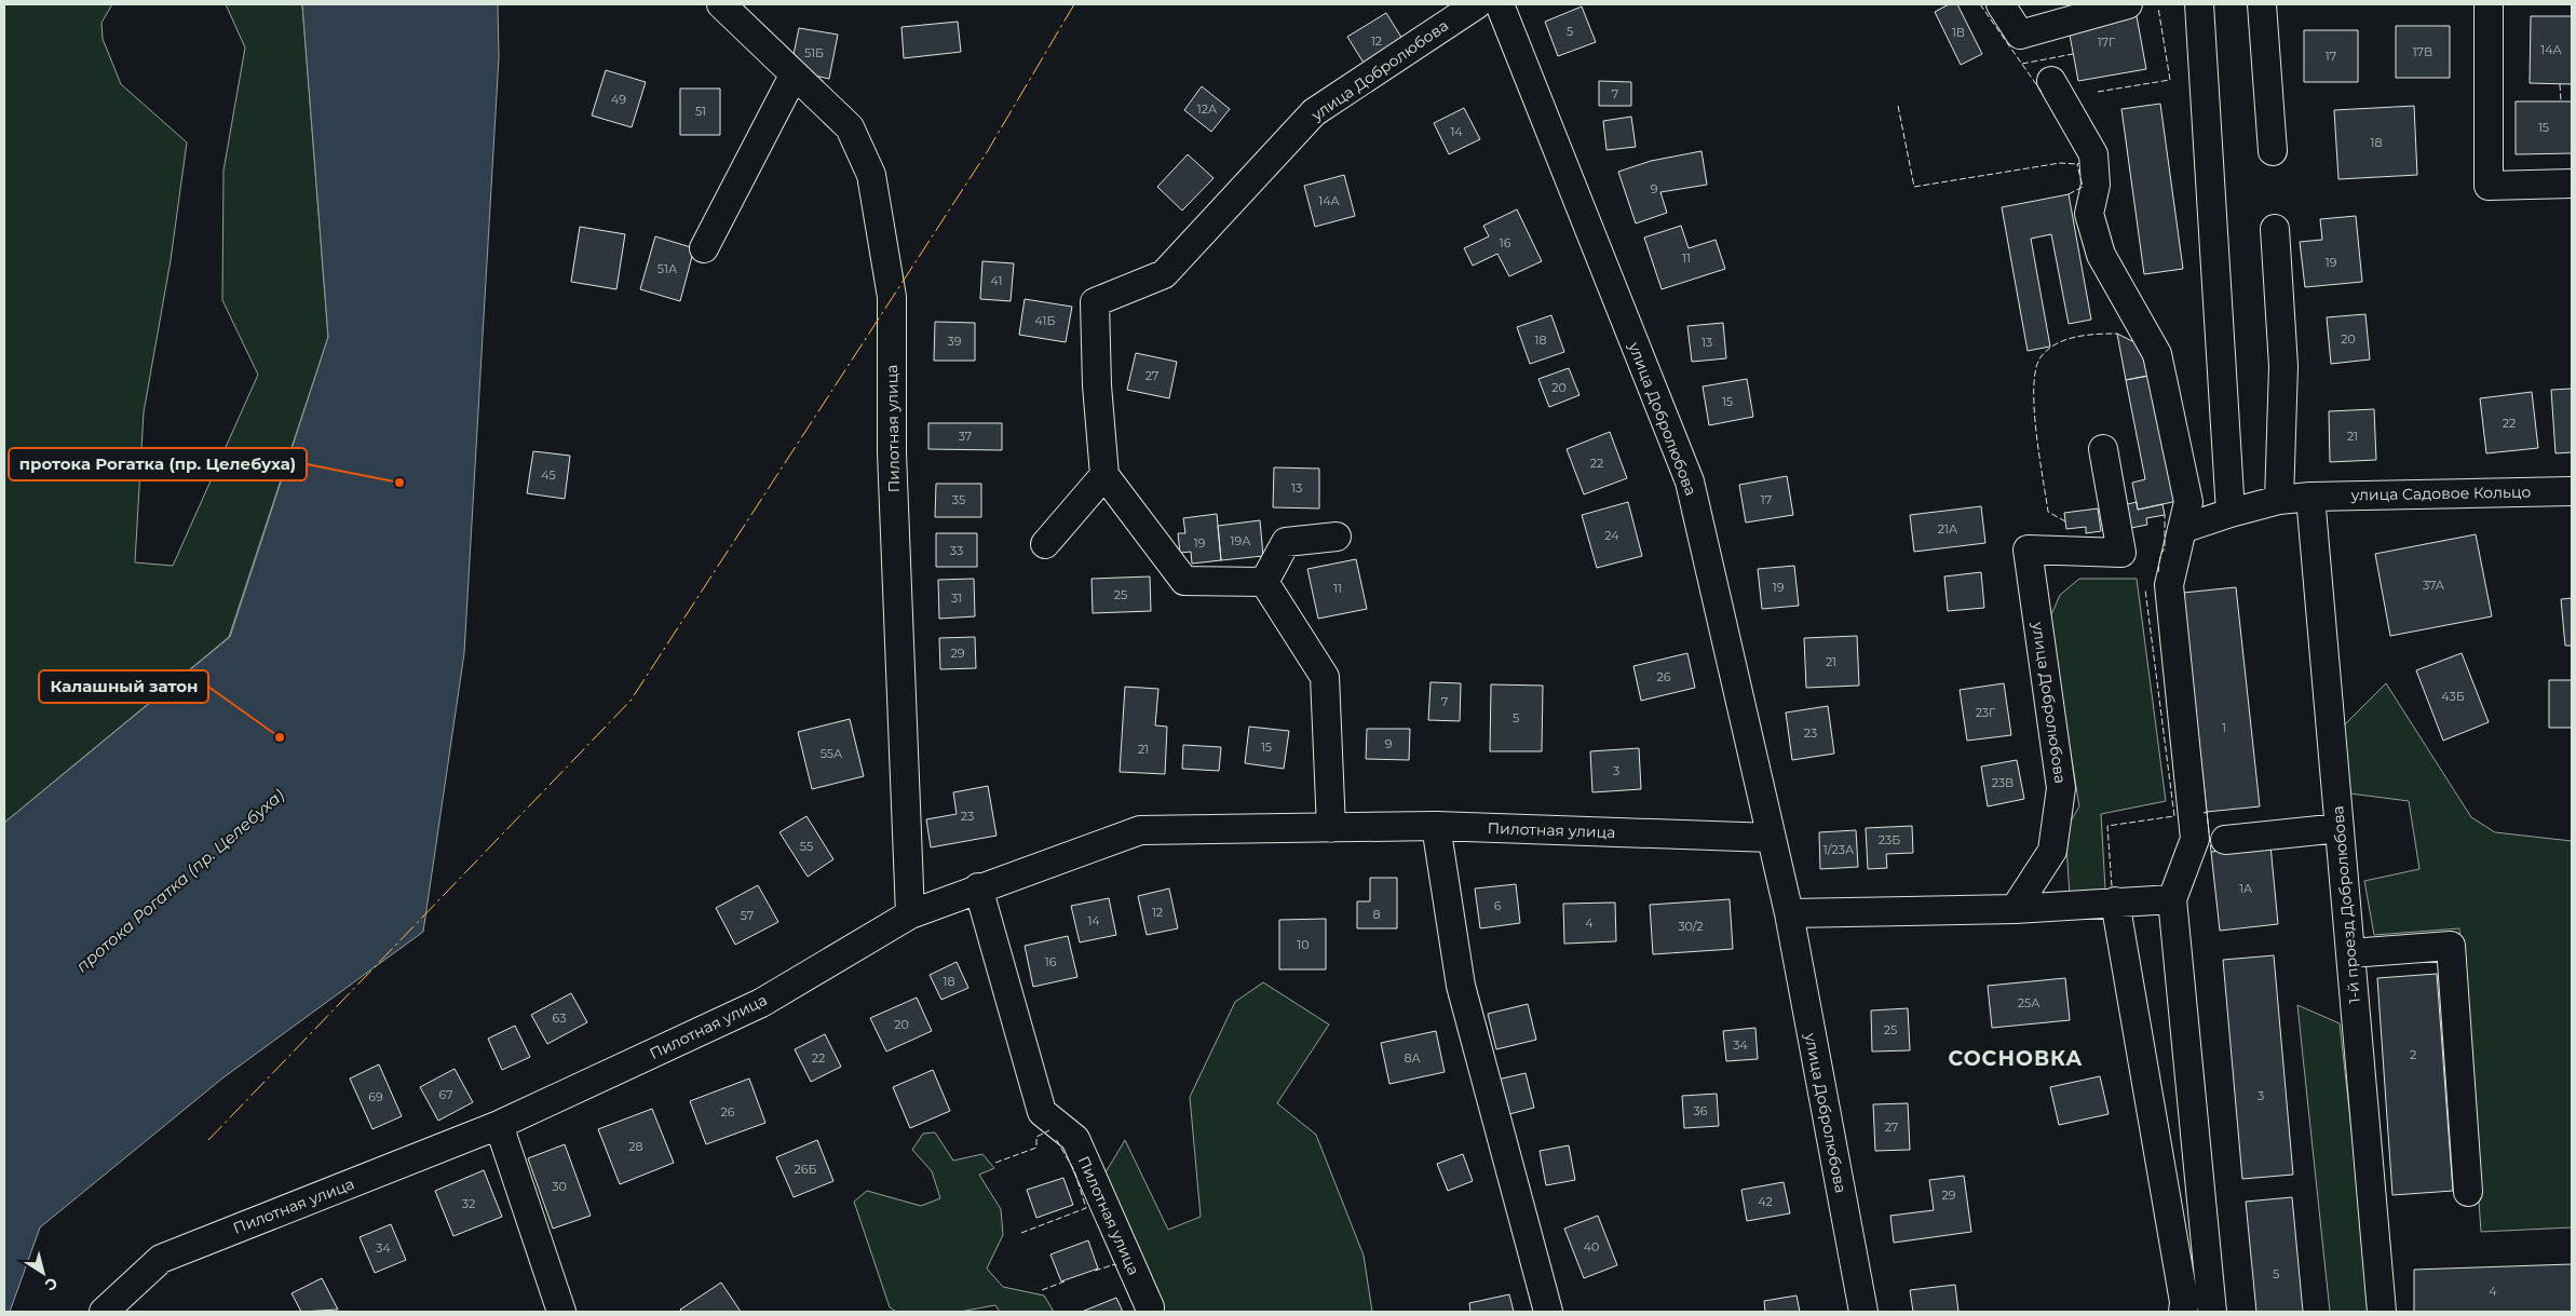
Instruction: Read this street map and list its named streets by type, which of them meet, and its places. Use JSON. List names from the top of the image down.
{
  "streets": {
    "street": [
      "улица Добролюбова",
      "Пилотная улица",
      "улица Садовое Кольцо",
      "1-й проезд Добролюбова"
    ]
  },
  "crossings": [
    ["улица Добролюбова", "Пилотная улица"],
    ["улица Садовое Кольцо", "1-й проезд Добролюбова"]
  ],
  "districts": ["СОСНОВКА"],
  "water": ["протока Рогатка (пр. Целебуха)"],
  "places": ["протока Рогатка (пр. Целебуха)", "Калашный затон"],
  "house_numbers": [
    "5",
    "1В",
    "12",
    "17Г",
    "14А",
    "17В",
    "51Б",
    "17",
    "7",
    "49",
    "12А",
    "51",
    "15",
    "14",
    "18",
    "9",
    "14А",
    "16",
    "11",
    "19",
    "51А",
    "41",
    "41Б",
    "20",
    "18",
    "39",
    "13",
    "27",
    "20",
    "15",
    "22",
    "37",
    "21",
    "22",
    "45",
    "13",
    "35",
    "17",
    "21А",
    "24",
    "19А",
    "19",
    "33",
    "37А",
    "19",
    "11",
    "25",
    "31",
    "29",
    "21",
    "26",
    "43Б",
    "7",
    "23Г",
    "5",
    "1",
    "23",
    "9",
    "15",
    "21",
    "55А",
    "3",
    "23В",
    "23",
    "23Б",
    "55",
    "1/23А",
    "1А",
    "6",
    "12",
    "8",
    "57",
    "14",
    "4",
    "30/2",
    "10",
    "16",
    "18",
    "25А",
    "63",
    "20",
    "25",
    "34",
    "2",
    "22",
    "8А",
    "67",
    "3",
    "69",
    "36",
    "26",
    "27",
    "28",
    "26Б",
    "30",
    "29",
    "42",
    "32",
    "40",
    "34",
    "5",
    "4"
  ],
  "north": "bottom right"
}
